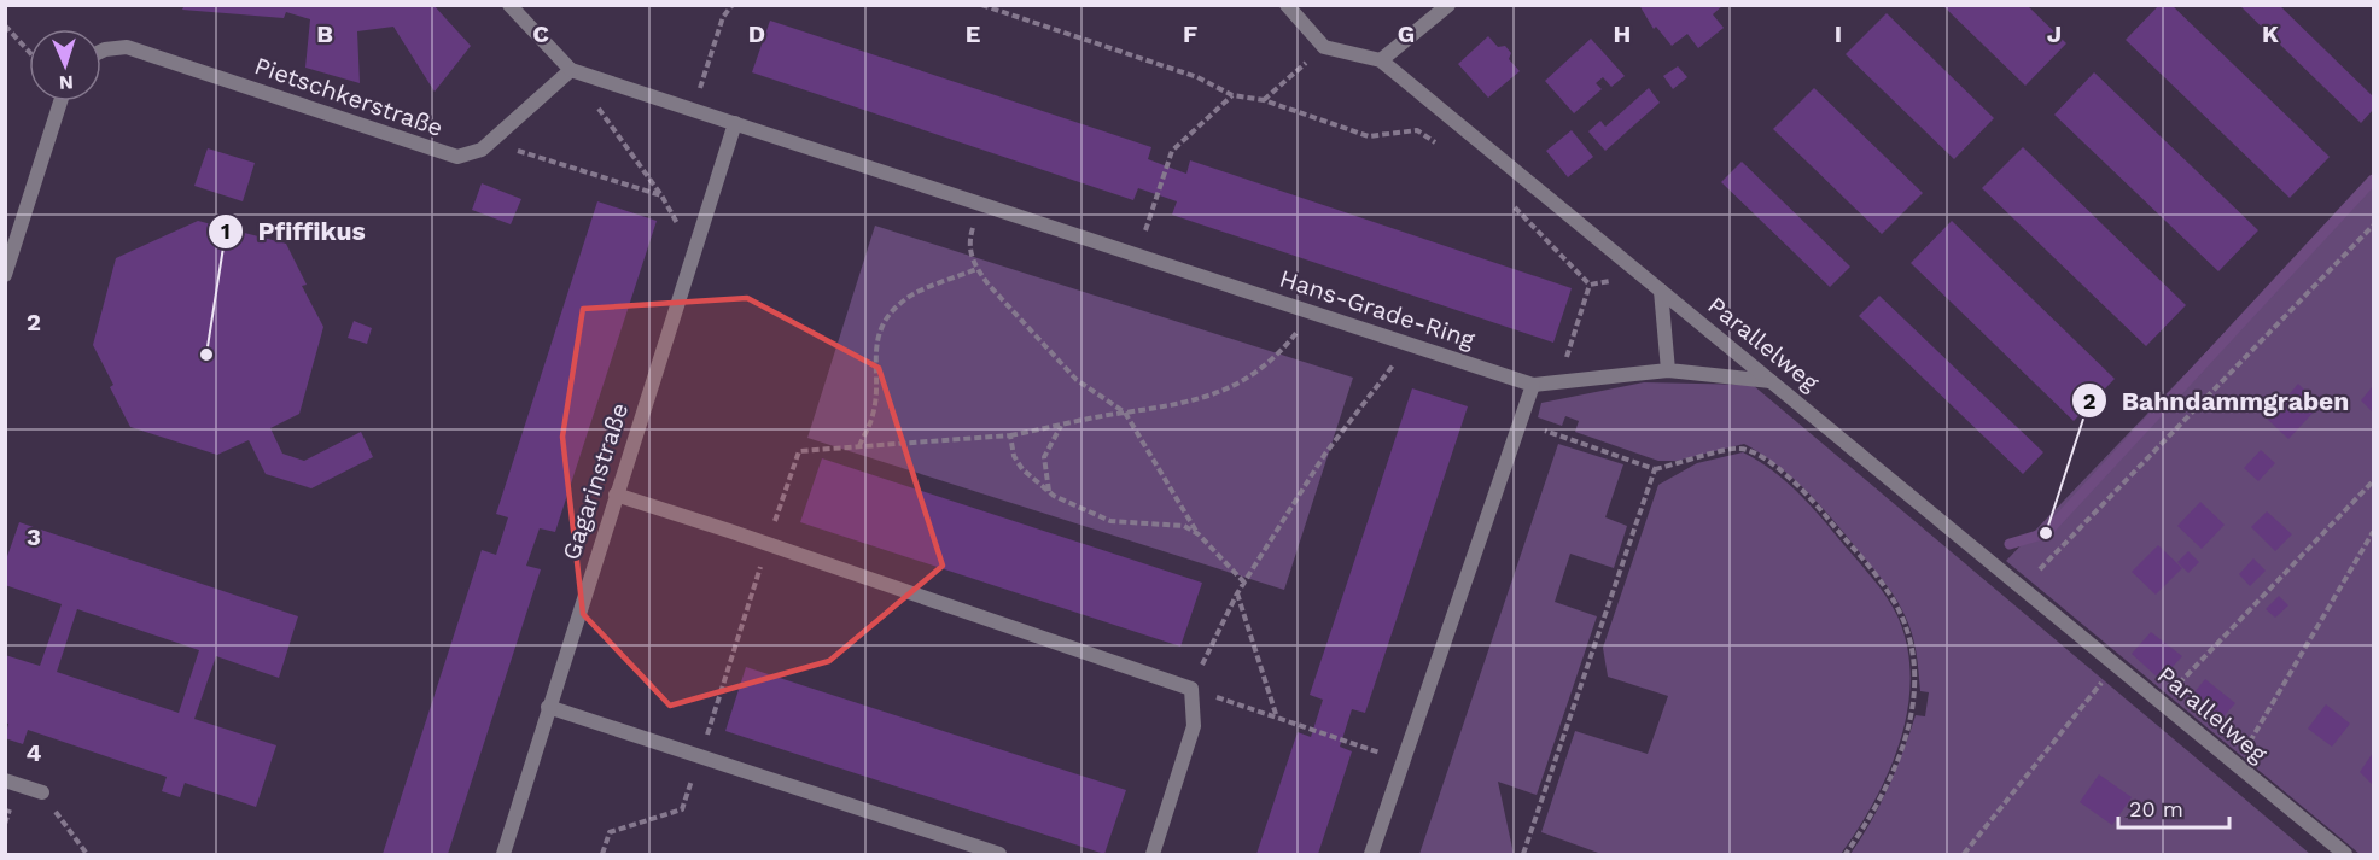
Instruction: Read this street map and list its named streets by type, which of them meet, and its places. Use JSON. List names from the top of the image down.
{
  "streets": {
    "street": [
      "Pietschkerstraße",
      "Hans-Grade-Ring",
      "Parallelweg",
      "Gagarinstraße"
    ]
  },
  "crossings": [
    ["Pietschkerstraße", "Hans-Grade-Ring"],
    ["Hans-Grade-Ring", "Gagarinstraße"]
  ],
  "places": ["Pfiffikus", "Bahndammgraben"],
  "scale_bar": "20 m",
  "north": "bottom",
  "grid": {
    "columns": [
      "B",
      "C",
      "D",
      "E",
      "F",
      "G",
      "H",
      "I",
      "J",
      "K"
    ],
    "rows": ["2", "3", "4"]
  }
}
